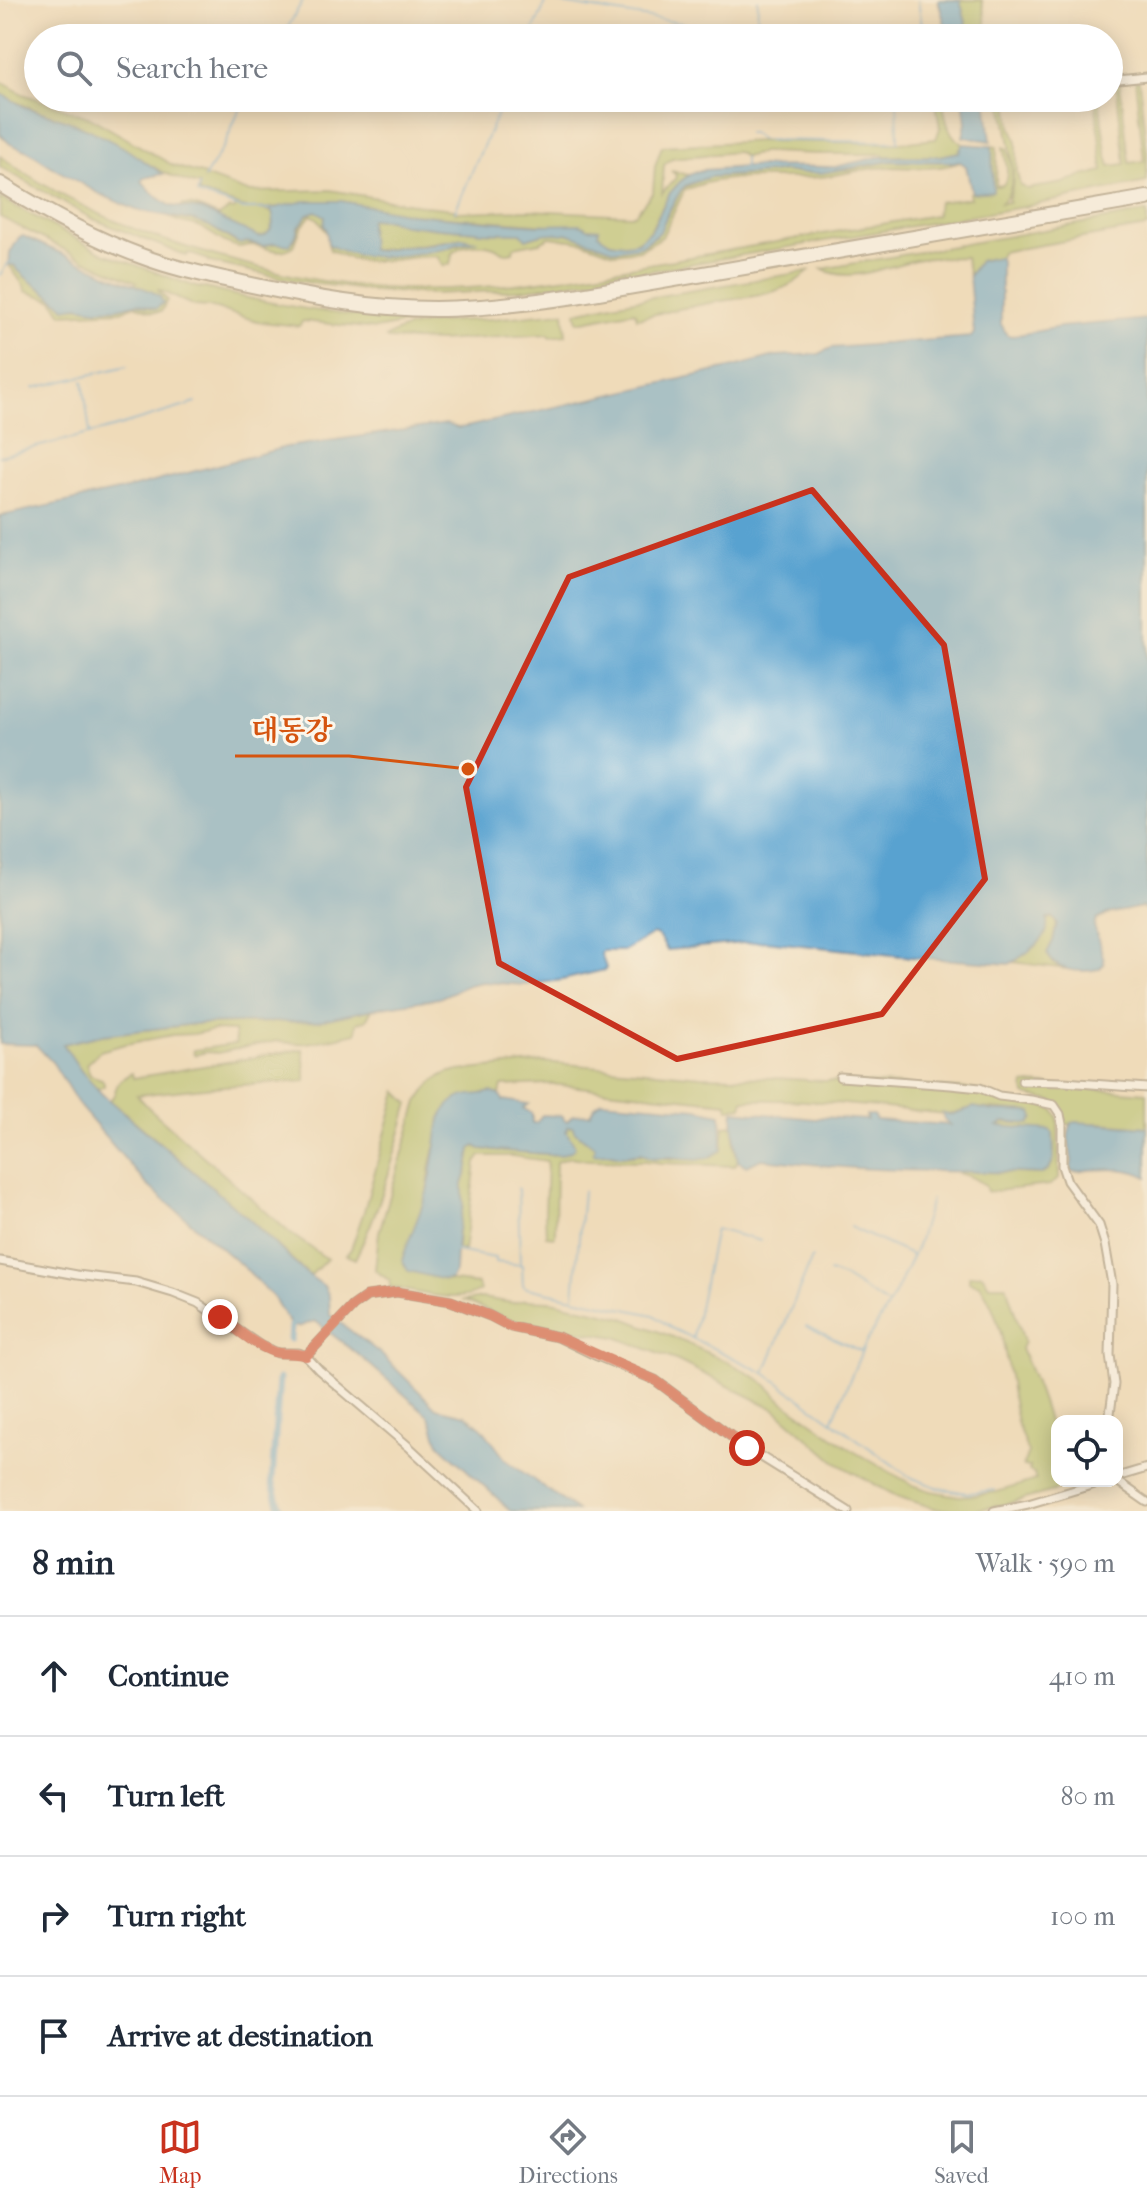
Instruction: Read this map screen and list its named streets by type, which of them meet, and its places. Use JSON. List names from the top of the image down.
{
  "places": ["대동강"],
  "page": {
    "search": "Search here",
    "heading": ["8 min", "Walk · 590 m"],
    "list": [
      ["Continue", "410 m"],
      ["Turn left", "80 m"],
      ["Turn right", "100 m"],
      "Arrive at destination"
    ],
    "nav": ["Map", "Directions", "Saved"]
  }
}
